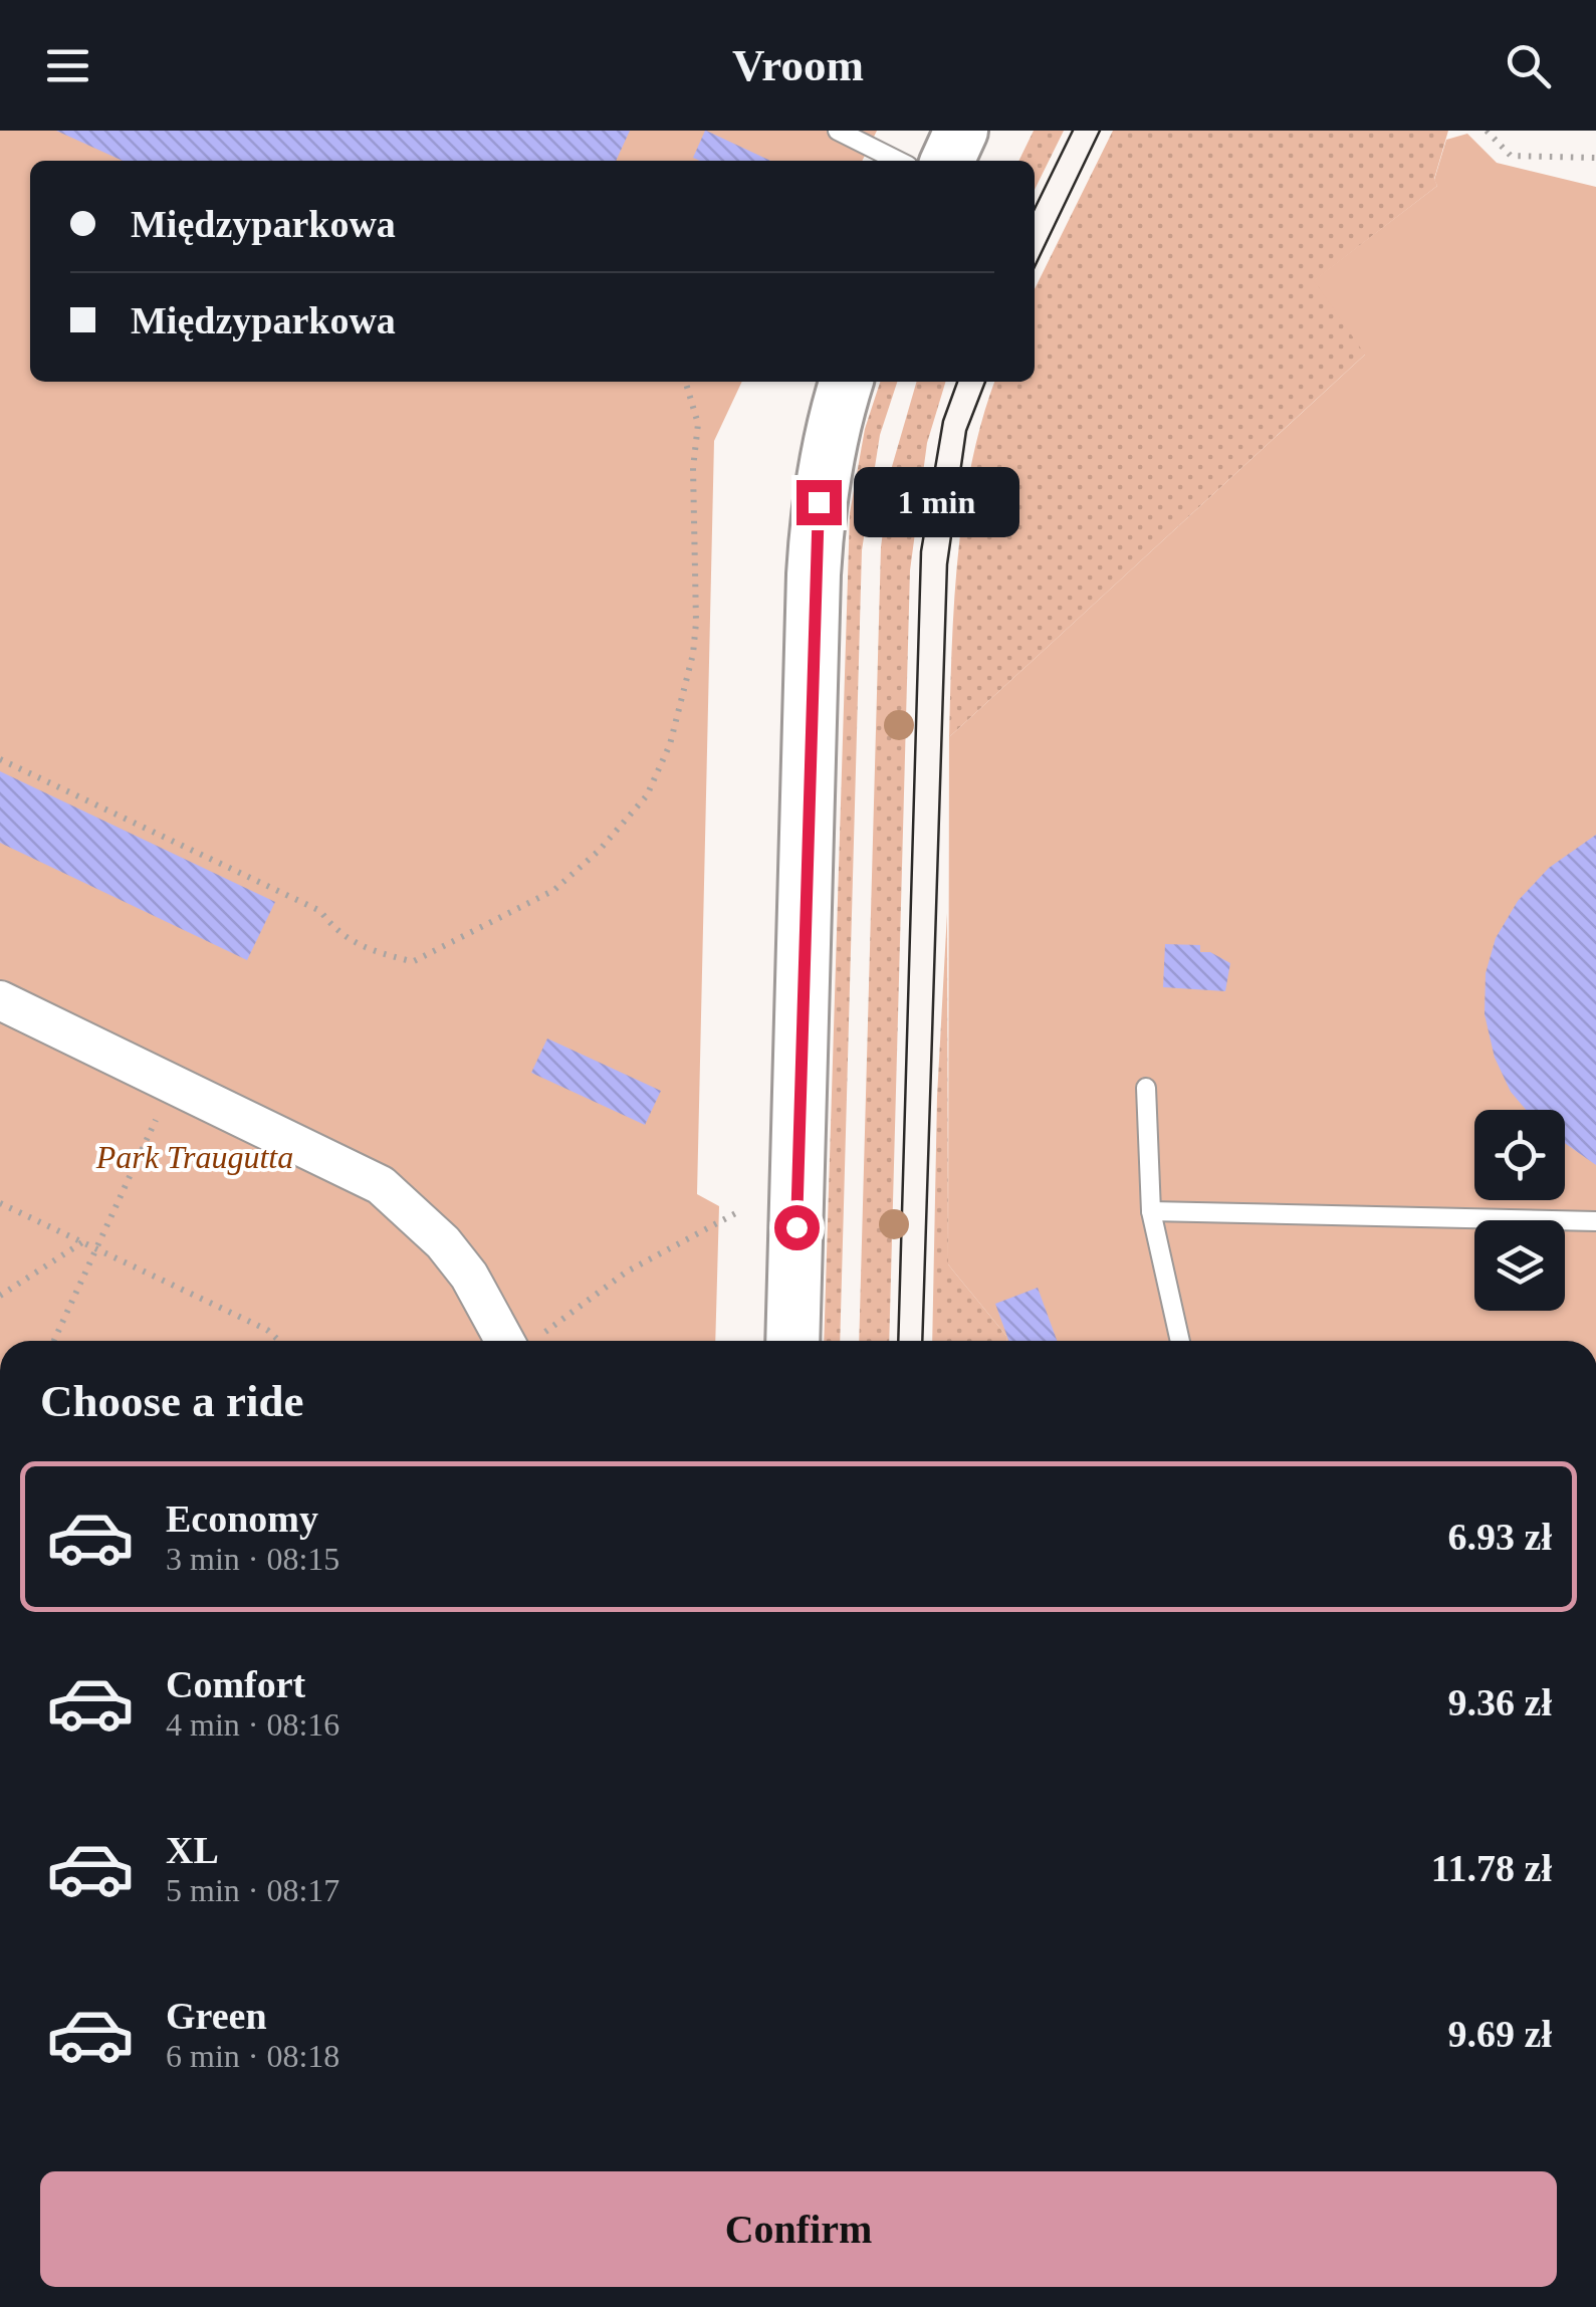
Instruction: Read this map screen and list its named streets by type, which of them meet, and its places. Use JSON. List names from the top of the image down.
{
  "parks": ["Park Traugutta"],
  "page": {
    "header": "Vroom",
    "banner": ["Międzyparkowa", "Międzyparkowa"],
    "bubble": "1 min",
    "heading": "Choose a ride",
    "list": [
      {
        "name": "Economy",
        "note": "3 min · 08:15",
        "value": "6.93 zł"
      },
      {
        "name": "Comfort",
        "note": "4 min · 08:16",
        "value": "9.36 zł"
      },
      {
        "name": "XL",
        "note": "5 min · 08:17",
        "value": "11.78 zł"
      },
      {
        "name": "Green",
        "note": "6 min · 08:18",
        "value": "9.69 zł"
      }
    ],
    "buttons": "Confirm"
  }
}
